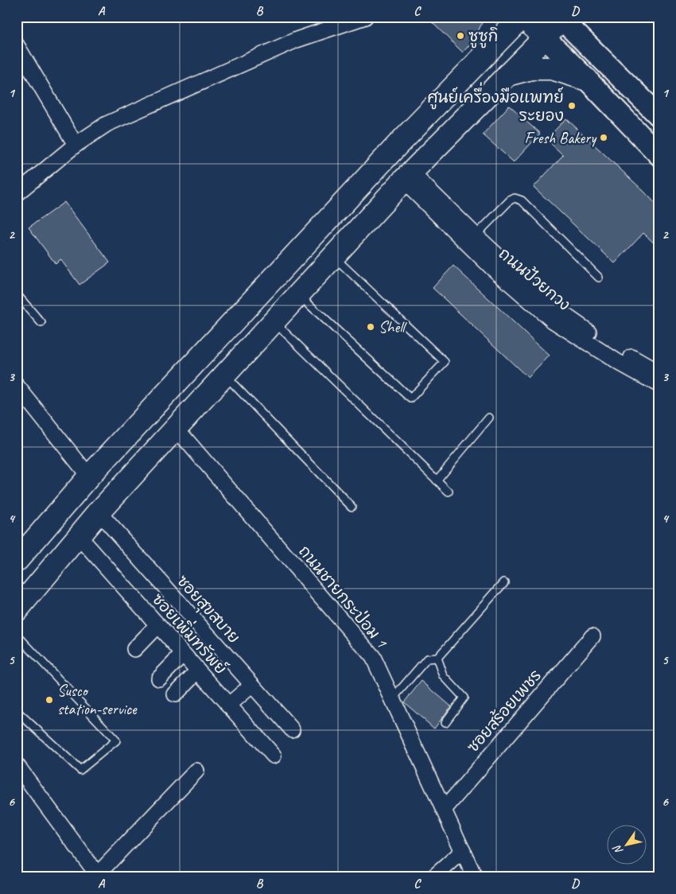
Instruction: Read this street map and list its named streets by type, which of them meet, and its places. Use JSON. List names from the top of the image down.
{
  "streets": {
    "street": [
      "ถนนป้วยกวง",
      "ถนนชายกระป่อม 1",
      "ซอยสุขสบาย",
      "ซอยเพิ่มทรัพย์",
      "ซอยสร้อยเพชร"
    ]
  },
  "crossings": [
    ["ถนนชายกระป่อม 1", "ซอยสร้อยเพชร"]
  ],
  "places": [
    "ซูซูกิ",
    "ศูนย์เครื่องมือแพทย์ ระยอง",
    "Fresh Bakery",
    "Shell",
    "Susco station-service"
  ],
  "north": "bottom left",
  "grid": {
    "columns": [
      "A",
      "B",
      "C",
      "D"
    ],
    "rows": [
      "1",
      "2",
      "3",
      "4",
      "5",
      "6"
    ]
  }
}
